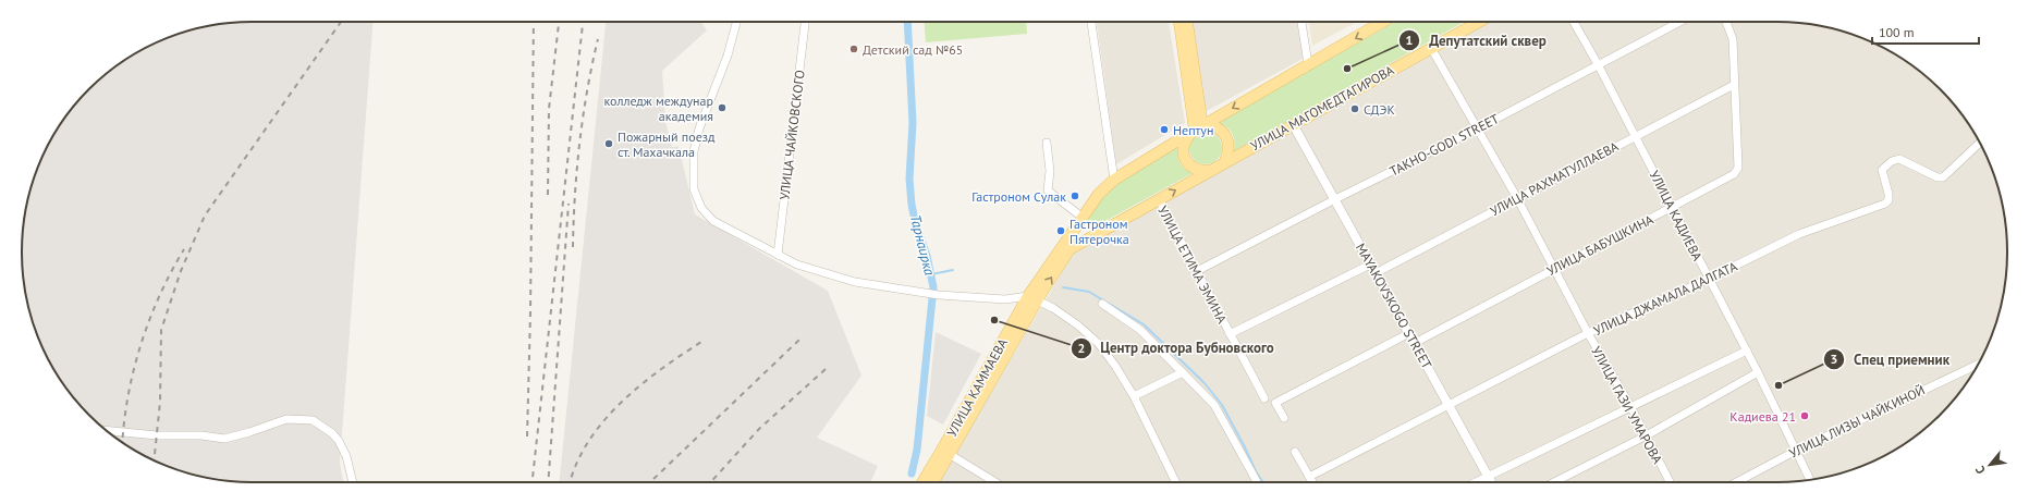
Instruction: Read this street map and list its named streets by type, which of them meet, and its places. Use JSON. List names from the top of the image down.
{
  "streets": {
    "main road": ["УЛИЦА МАГОМЕДТАГИРОВА", "УЛИЦА КАММАЕВА"],
    "street": [
      "УЛИЦА ЧАЙКОВСКОГО",
      "TAKHO-GODI STREET",
      "УЛИЦА РАХМАТУЛЛАЕВА",
      "УЛИЦА КАДИЕВА",
      "УЛИЦА БАБУШКИНА",
      "УЛИЦА ЕТИМА ЭМИНА",
      "УЛИЦА ДЖАМАЛА ДАЛГАТА",
      "MAYAKOVSKOGO STREET",
      "УЛИЦА ГАЗИ УМАРОВА",
      "УЛИЦА ЛИЗЫ ЧАЙКИНОЙ"
    ]
  },
  "crossings": [
    ["УЛИЦА МАГОМЕДТАГИРОВА", "MAYAKOVSKOGO STREET"],
    ["УЛИЦА МАГОМЕДТАГИРОВА", "УЛИЦА ГАЗИ УМАРОВА"],
    ["TAKHO-GODI STREET", "УЛИЦА КАДИЕВА"],
    ["TAKHO-GODI STREET", "УЛИЦА ЕТИМА ЭМИНА"],
    ["TAKHO-GODI STREET", "MAYAKOVSKOGO STREET"],
    ["TAKHO-GODI STREET", "УЛИЦА ГАЗИ УМАРОВА"],
    ["УЛИЦА РАХМАТУЛЛАЕВА", "УЛИЦА КАДИЕВА"],
    ["УЛИЦА РАХМАТУЛЛАЕВА", "УЛИЦА БАБУШКИНА"],
    ["УЛИЦА РАХМАТУЛЛАЕВА", "MAYAKOVSKOGO STREET"],
    ["УЛИЦА РАХМАТУЛЛАЕВА", "УЛИЦА ГАЗИ УМАРОВА"],
    ["УЛИЦА КАДИЕВА", "УЛИЦА БАБУШКИНА"],
    ["УЛИЦА КАДИЕВА", "УЛИЦА ДЖАМАЛА ДАЛГАТА"],
    ["УЛИЦА КАДИЕВА", "УЛИЦА ЛИЗЫ ЧАЙКИНОЙ"],
    ["УЛИЦА БАБУШКИНА", "MAYAKOVSKOGO STREET"],
    ["УЛИЦА БАБУШКИНА", "УЛИЦА ГАЗИ УМАРОВА"],
    ["УЛИЦА ДЖАМАЛА ДАЛГАТА", "MAYAKOVSKOGO STREET"],
    ["УЛИЦА ДЖАМАЛА ДАЛГАТА", "УЛИЦА ГАЗИ УМАРОВА"]
  ],
  "water": ["Тарнаирка"],
  "places": [
    "Детский сад №65",
    "Депутатский сквер",
    "колледж междунар академия",
    "СДЭК",
    "Нептун",
    "Пожарный поезд ст. Махачкала",
    "Гастроном Сулак",
    "Гастроном Пятерочка",
    "Центр доктора Бубновского",
    "Спец приемник",
    "Кадиева 21"
  ],
  "scale_bar": "100 m",
  "north": "bottom left"
}
